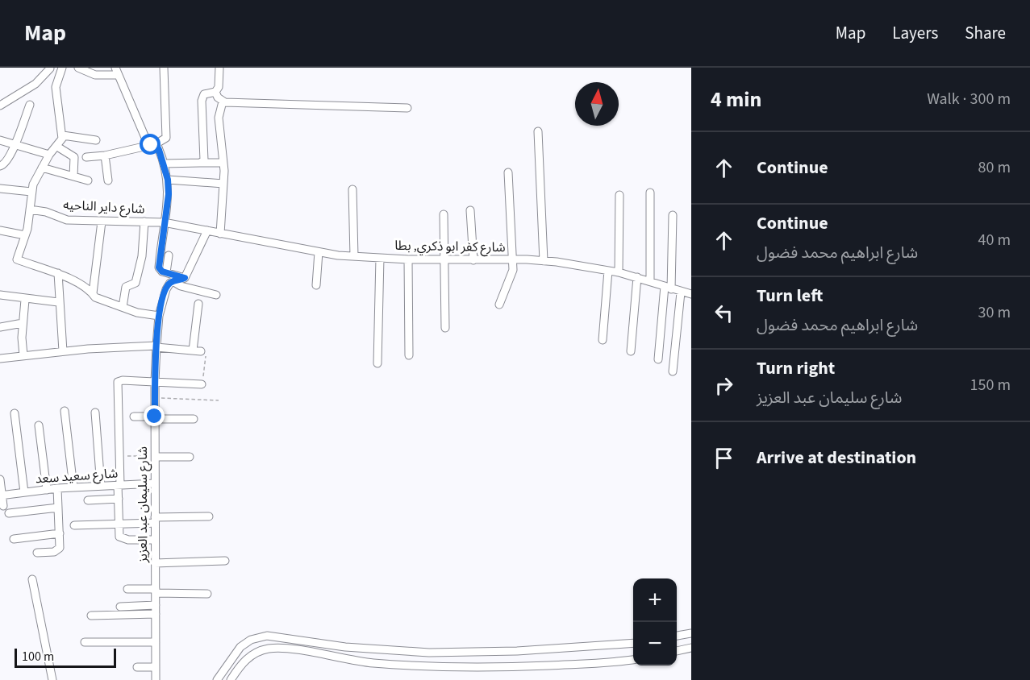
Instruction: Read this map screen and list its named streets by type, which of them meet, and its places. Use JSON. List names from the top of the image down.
{
  "streets": {
    "street": [
      "شارع داير الناحيه",
      "شارع كفر ابو ذكري, بطا",
      "شارع سعيد سعد",
      "شارع سليمان عبد العزيز"
    ]
  },
  "crossings": [
    ["شارع داير الناحيه", "شارع كفر ابو ذكري, بطا"],
    ["شارع سعيد سعد", "شارع سليمان عبد العزيز"]
  ],
  "scale_bar": "100 m",
  "north": "top",
  "page": {
    "header": "Map",
    "nav": ["Map", "Layers", "Share"],
    "heading": ["4 min", "Walk · 300 m"],
    "list": [
      ["Continue", "80 m"],
      ["Continue", "شارع ابراهيم محمد فضول", "40 m"],
      ["Turn left", "شارع ابراهيم محمد فضول", "30 m"],
      ["Turn right", "شارع سليمان عبد العزيز", "150 m"],
      "Arrive at destination"
    ],
    "map_buttons": ["+", "−"],
    "scale": "100 m"
  }
}
